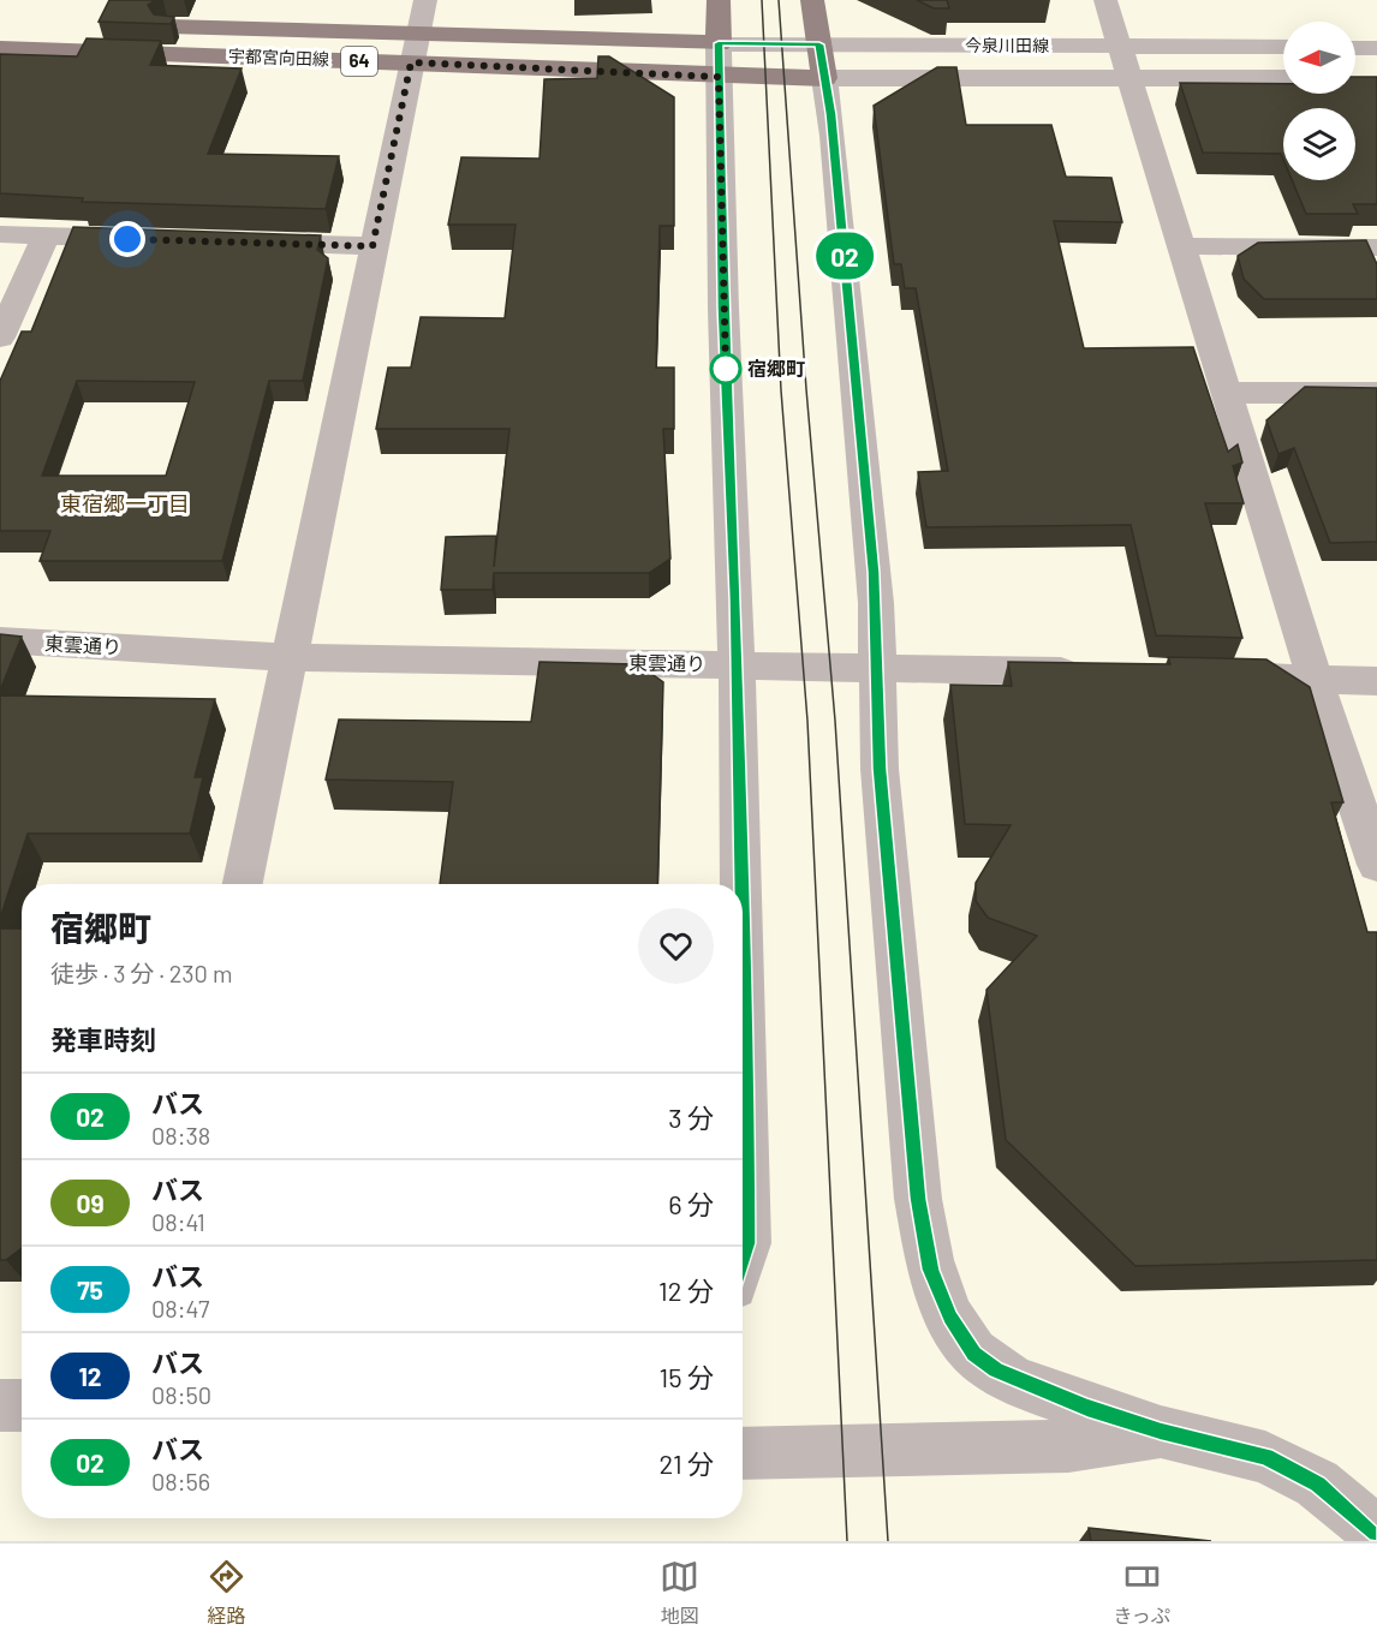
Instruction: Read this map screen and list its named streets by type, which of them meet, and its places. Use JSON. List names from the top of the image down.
{
  "streets": {
    "main road": ["宇都宮向田線", "64"],
    "street": ["今泉川田線", "東雲通り"]
  },
  "crossings": [
    ["今泉川田線", "宇都宮向田線"]
  ],
  "districts": ["東宿郷一丁目"],
  "places": ["宿郷町"],
  "lines": ["bus line 02"],
  "north": "left",
  "page": {
    "on_map": "02",
    "heading": [
      ["宿郷町", "徒歩 · 3 分 · 230 m"],
      "発車時刻"
    ],
    "list": [
      {
        "mark": "02",
        "name": "バス",
        "note": "08:38",
        "value": "3 分"
      },
      {
        "mark": "09",
        "name": "バス",
        "note": "08:41",
        "value": "6 分"
      },
      {
        "mark": "75",
        "name": "バス",
        "note": "08:47",
        "value": "12 分"
      },
      {
        "mark": "12",
        "name": "バス",
        "note": "08:50",
        "value": "15 分"
      },
      {
        "mark": "02",
        "name": "バス",
        "note": "08:56",
        "value": "21 分"
      }
    ],
    "tabs": ["経路", "地図", "きっぷ"]
  }
}
